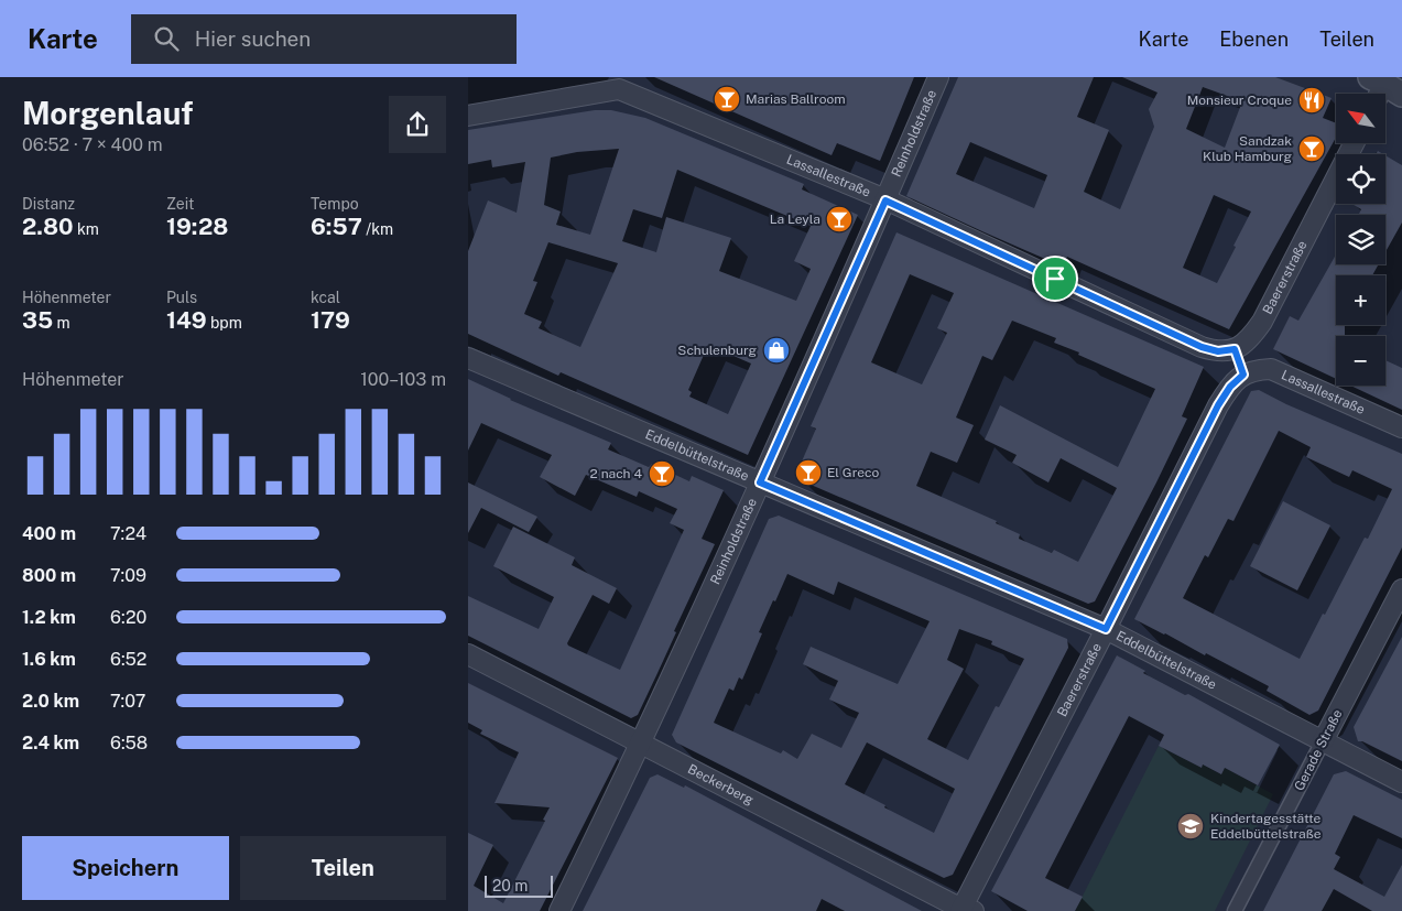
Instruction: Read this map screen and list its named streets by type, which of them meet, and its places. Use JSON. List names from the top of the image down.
{
  "streets": {
    "street": [
      "Reinholdstraße",
      "Lassallestraße",
      "Baererstraße",
      "Eddelbüttelstraße",
      "Gerade Straße",
      "Beckerberg"
    ]
  },
  "crossings": [
    ["Reinholdstraße", "Lassallestraße"],
    ["Reinholdstraße", "Eddelbüttelstraße"],
    ["Reinholdstraße", "Beckerberg"],
    ["Lassallestraße", "Baererstraße"],
    ["Baererstraße", "Eddelbüttelstraße"],
    ["Baererstraße", "Beckerberg"],
    ["Eddelbüttelstraße", "Gerade Straße"]
  ],
  "places": {
    "bar": [
      "Marias Ballroom",
      "Sandzak Klub Hamburg",
      "La Leyla",
      "El Greco",
      "2 nach 4"
    ],
    "restaurant": ["Monsieur Croque"],
    "shop": ["Schulenburg"],
    "school or university": ["Kindertagesstätte Eddelbüttelstraße"]
  },
  "scale_bar": "20 m",
  "north": "top left",
  "page": {
    "header": "Karte",
    "search": "Hier suchen",
    "nav": ["Karte", "Ebenen", "Teilen"],
    "heading": ["Morgenlauf", "06:52 · 7 × 400 m"],
    "map_buttons": ["+", "−"],
    "stats": [
      ["Distanz", "2.80 km"],
      ["Zeit", "19:28"],
      ["Tempo", "6:57 /km"],
      ["Höhenmeter", "35 m"],
      ["Puls", "149 bpm"],
      ["kcal", "179"]
    ],
    "chart": ["Höhenmeter", "100–103 m"],
    "list": [
      {
        "name": "400 m",
        "note": "7:24"
      },
      {
        "name": "800 m",
        "note": "7:09"
      },
      {
        "name": "1.2 km",
        "note": "6:20"
      },
      {
        "name": "1.6 km",
        "note": "6:52"
      },
      {
        "name": "2.0 km",
        "note": "7:07"
      },
      {
        "name": "2.4 km",
        "note": "6:58"
      }
    ],
    "buttons": ["Speichern", "Teilen"],
    "scale": "20 m"
  }
}
